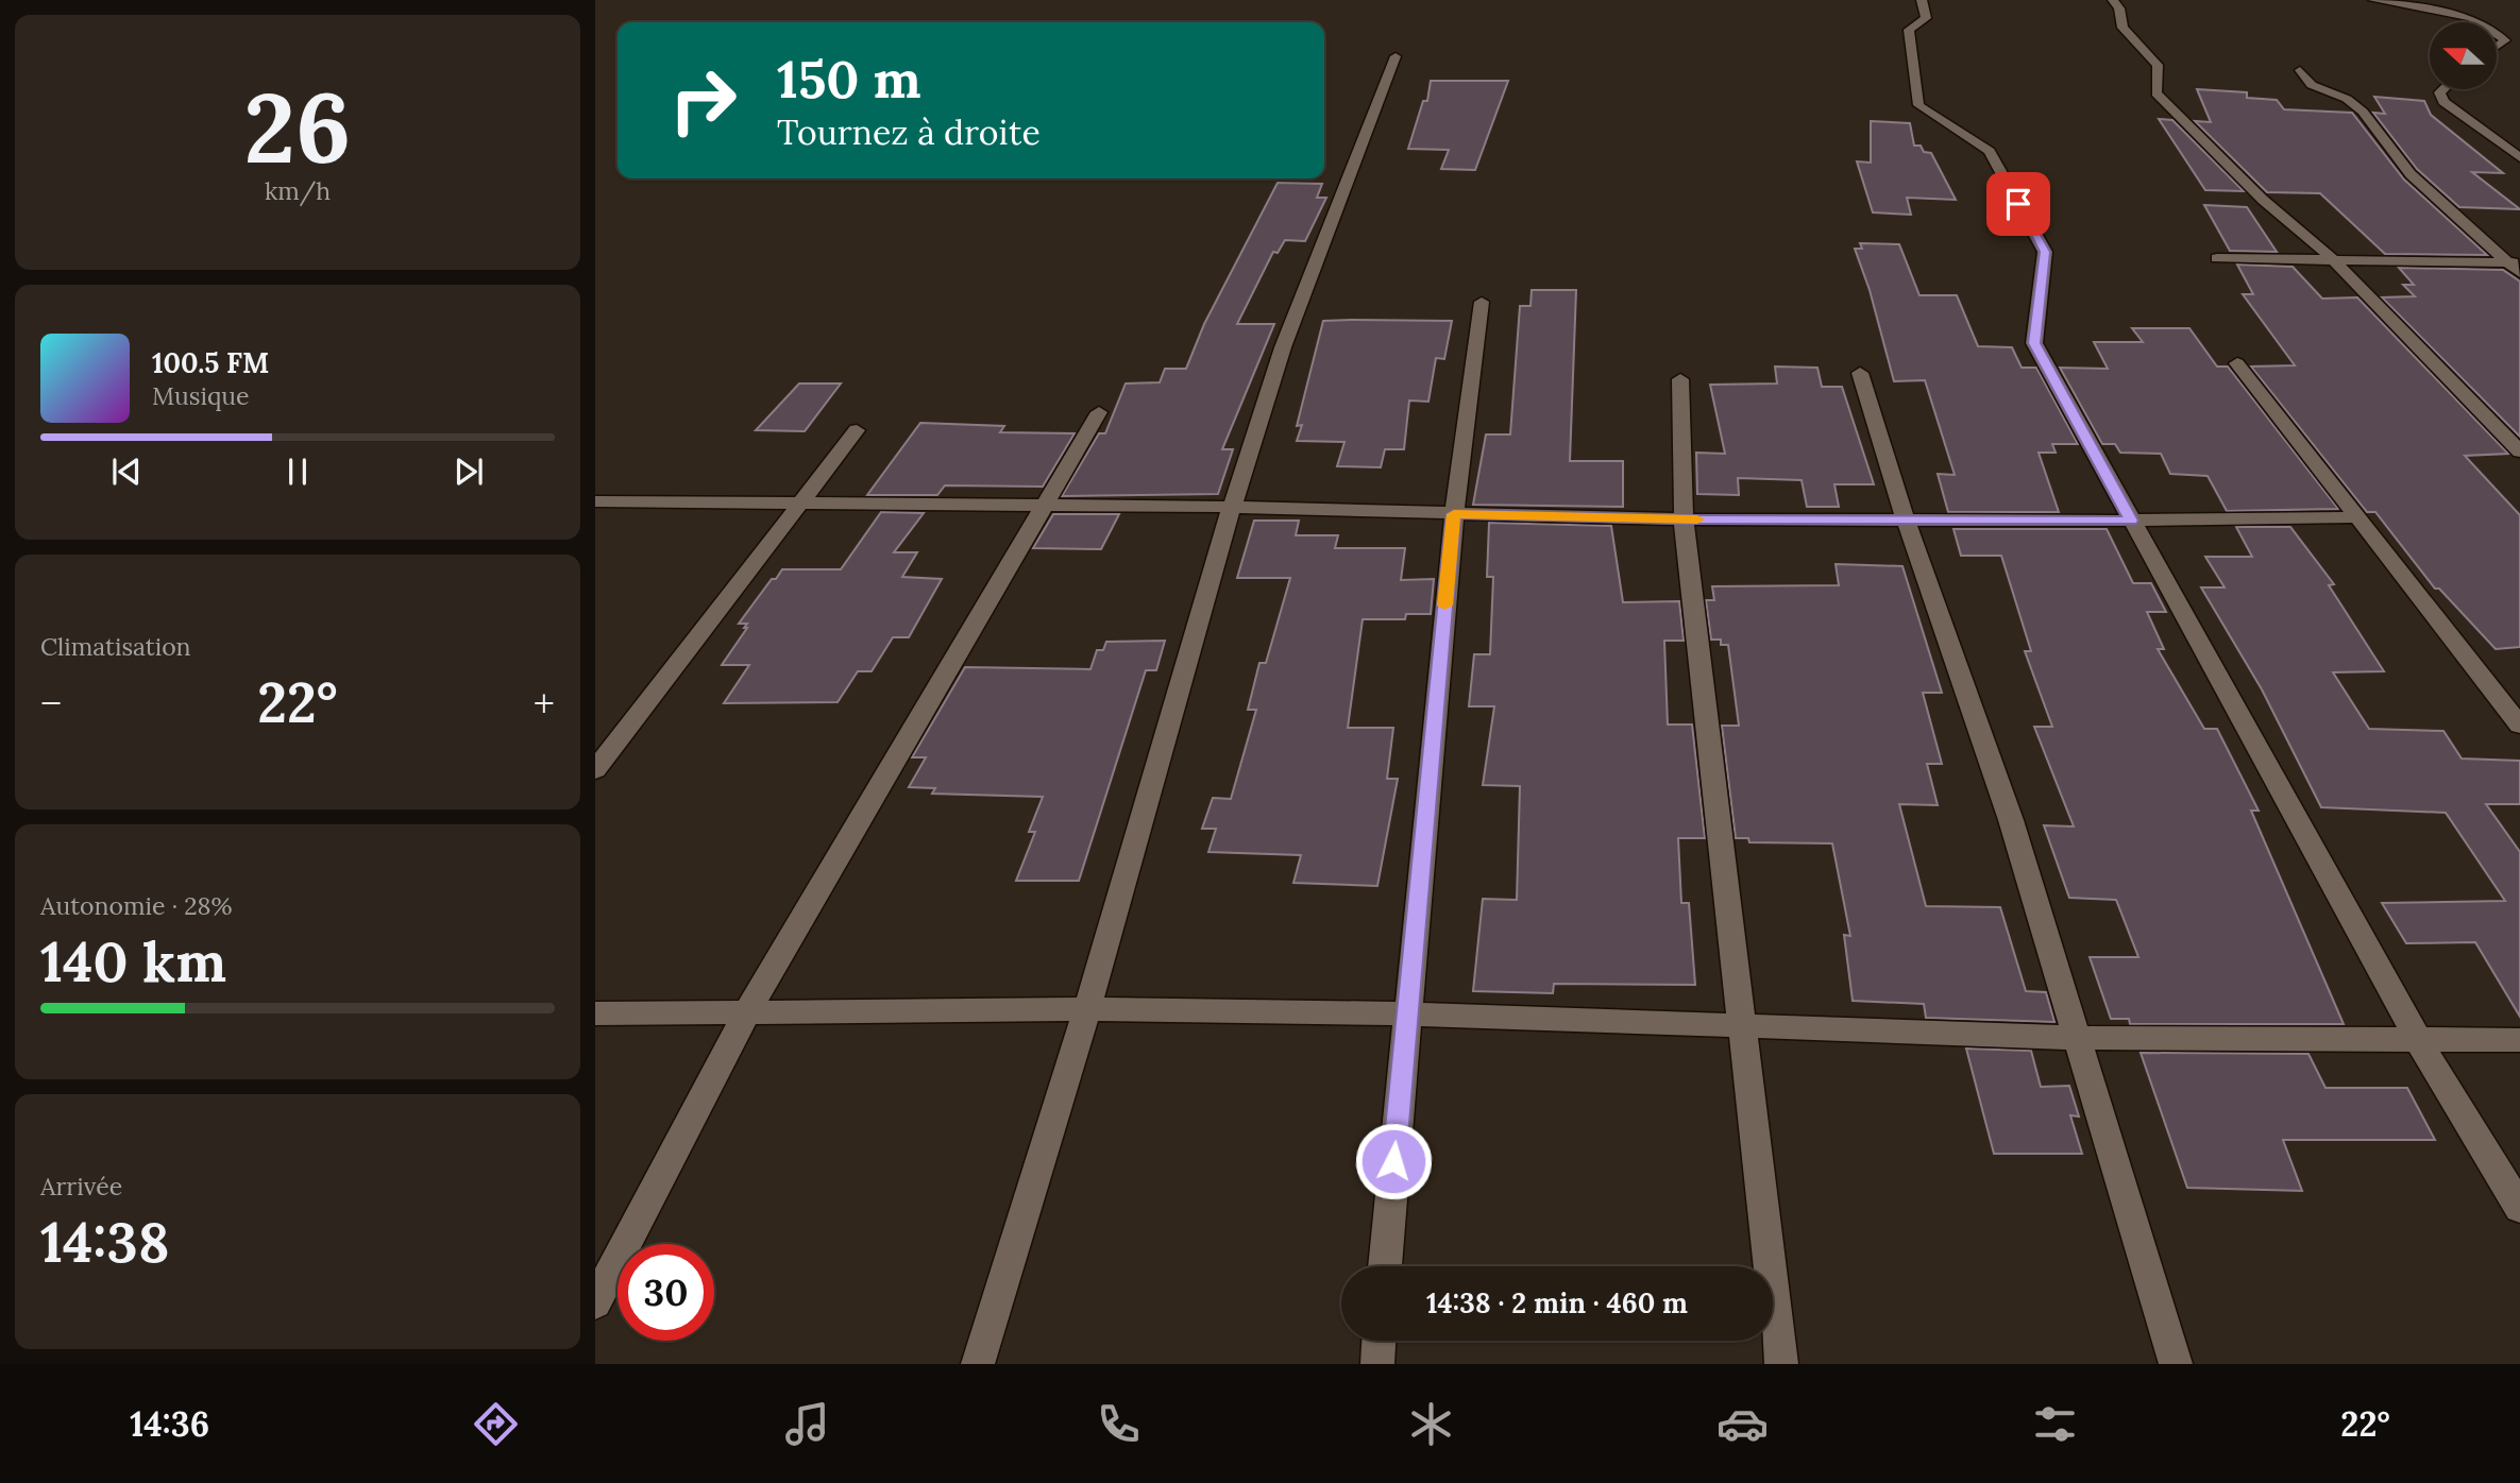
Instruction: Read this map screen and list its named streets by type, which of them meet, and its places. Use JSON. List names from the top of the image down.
{
  "north": "left",
  "page": {
    "tile": [
      ["26", "km/h"],
      "Climatisation",
      ["Autonomie · 28%", "140 km"],
      ["Arrivée", "14:38"]
    ],
    "turn": ["150 m", "Tournez à droite"],
    "song": ["100.5 FM", "Musique"],
    "heat": ["−", "22°", "+"],
    "limit": "30",
    "trip": "14:38 · 2 min · 460 m",
    "tabs": ["14:36", "22°"]
  }
}
